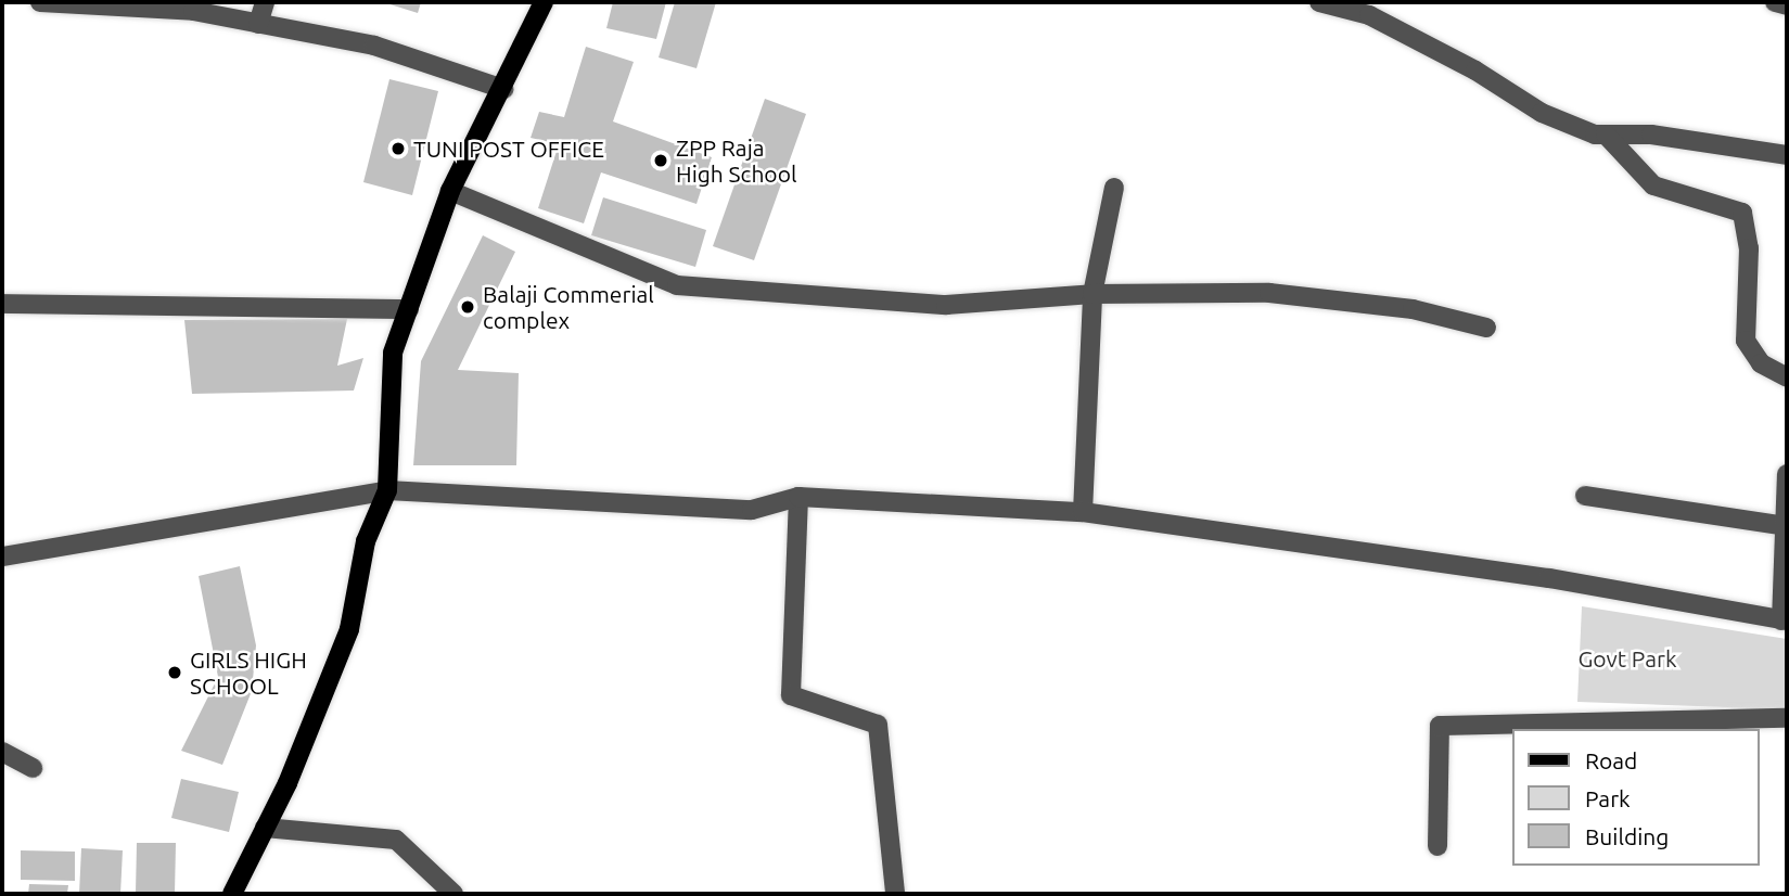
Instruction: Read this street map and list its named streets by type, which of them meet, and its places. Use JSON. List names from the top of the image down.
{
  "parks": ["Govt Park"],
  "places": [
    "TUNI POST OFFICE",
    "ZPP Raja High School",
    "Balaji Commerial complex",
    "GIRLS HIGH SCHOOL"
  ],
  "legend": ["Road", "Park", "Building"]
}
